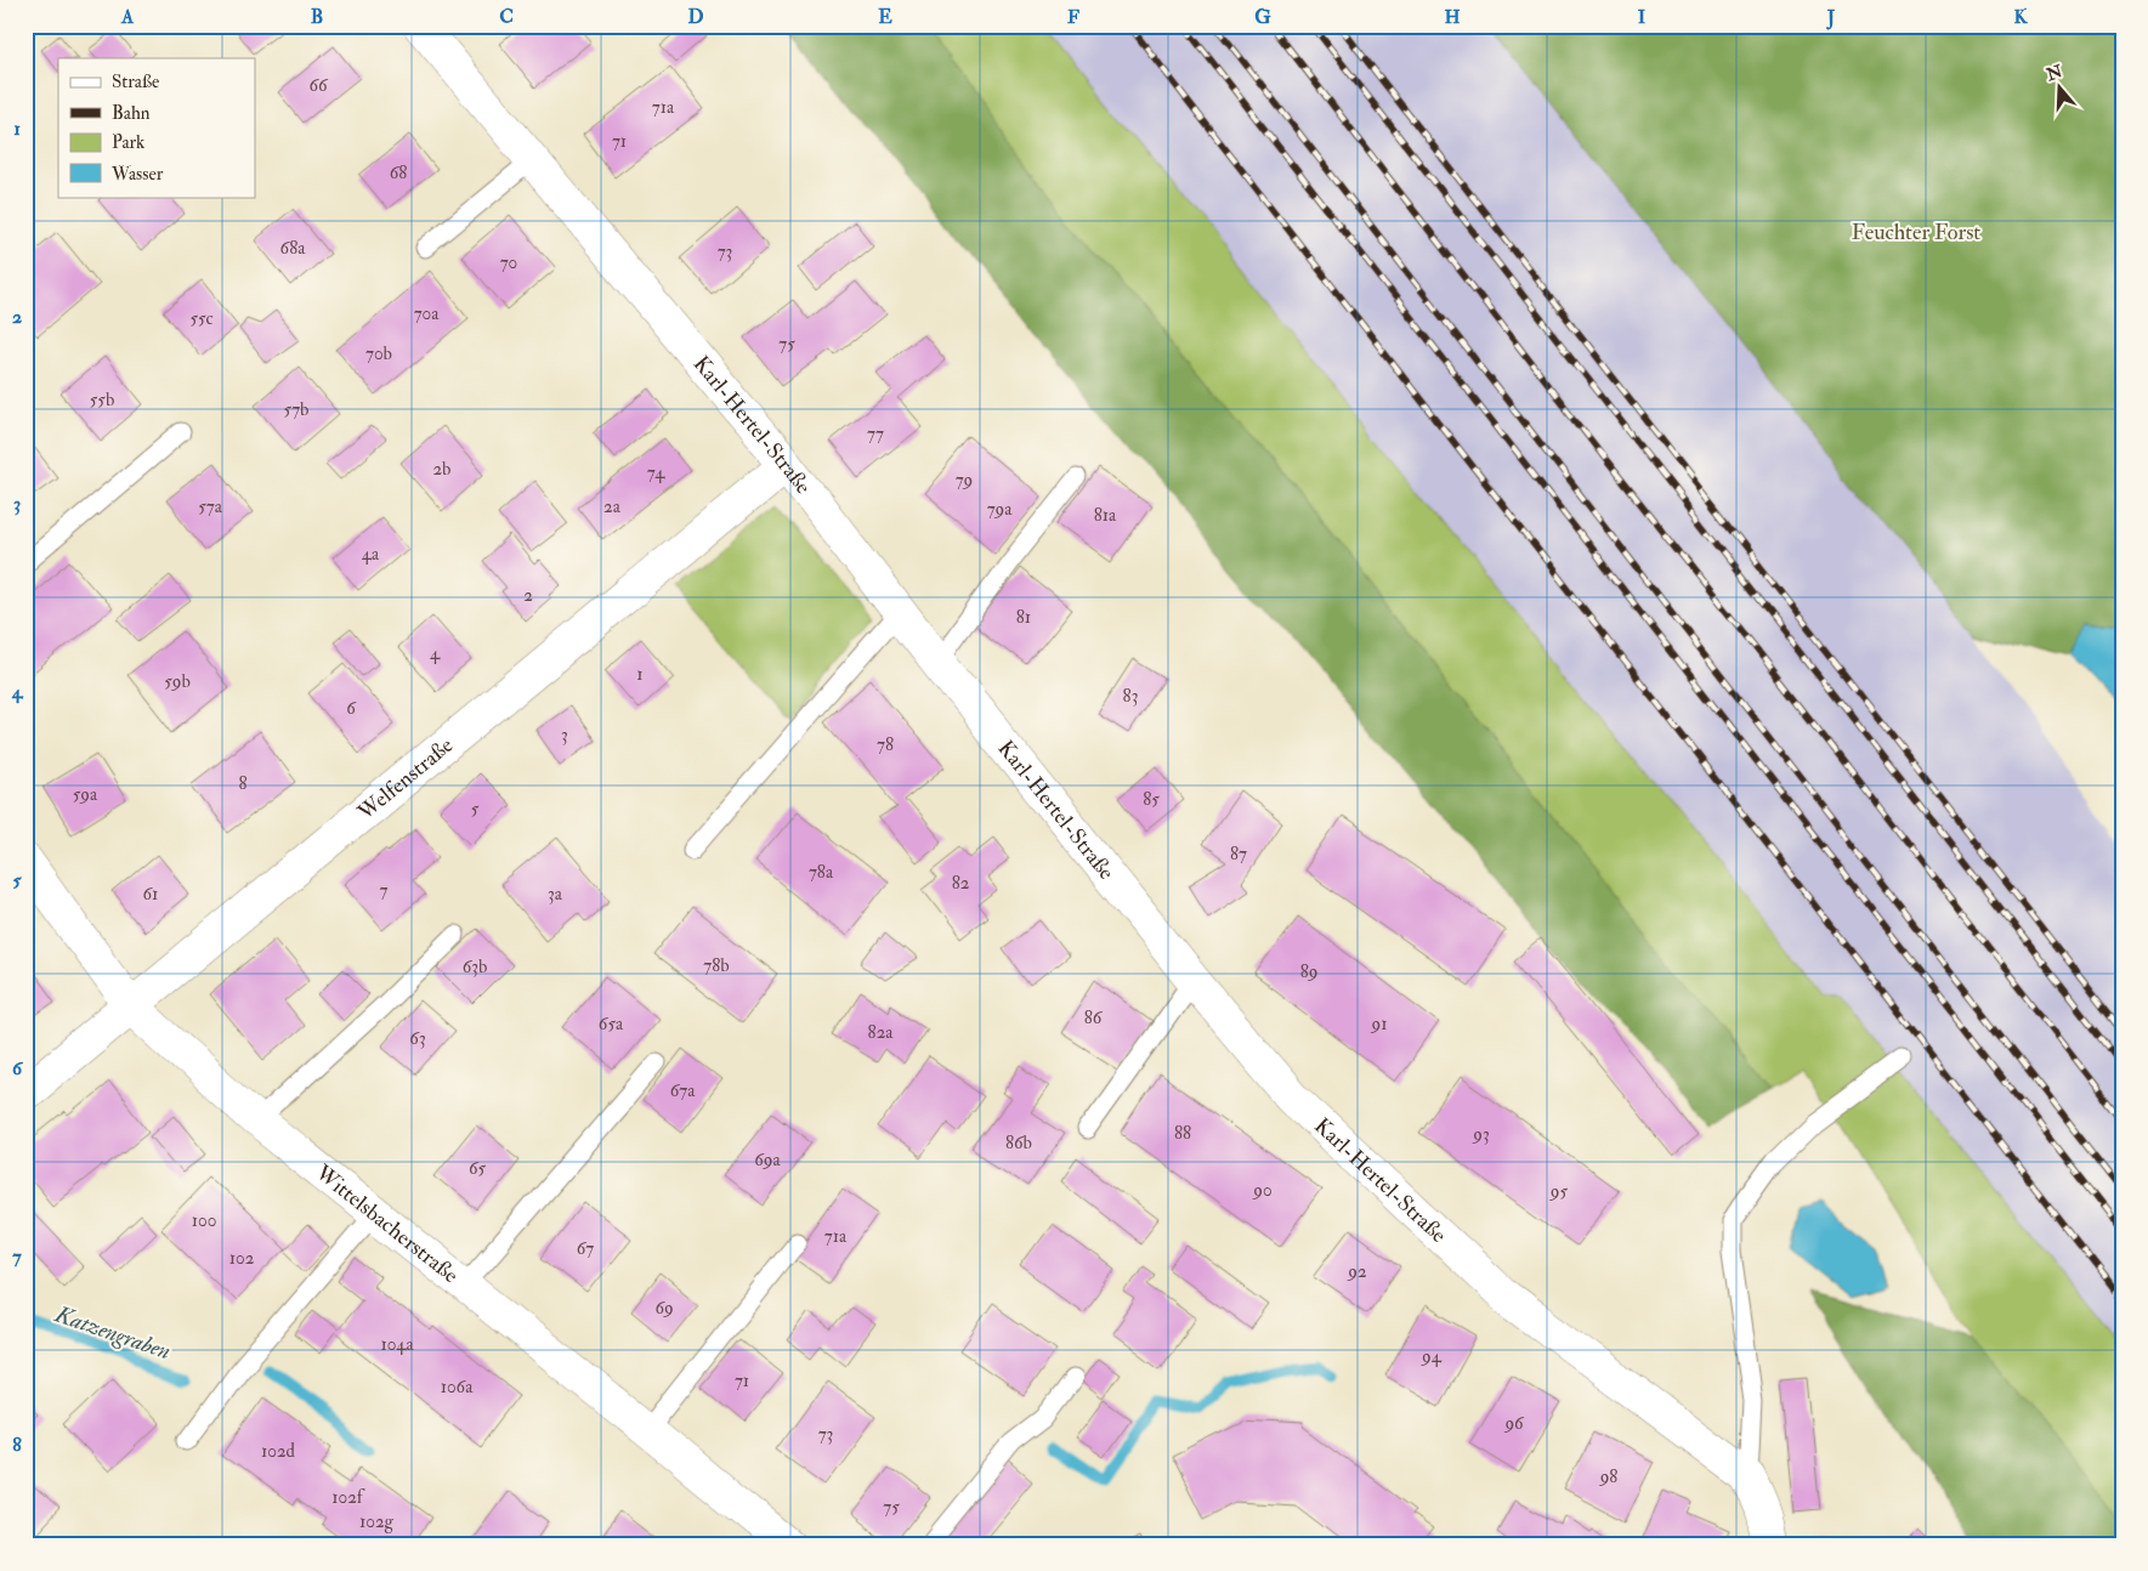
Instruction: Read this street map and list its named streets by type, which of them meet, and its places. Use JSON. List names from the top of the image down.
{
  "streets": {
    "street": ["Karl-Hertel-Straße", "Welfenstraße", "Wittelsbacherstraße"]
  },
  "crossings": [
    ["Karl-Hertel-Straße", "Welfenstraße"],
    ["Welfenstraße", "Wittelsbacherstraße"]
  ],
  "water": ["Katzengraben"],
  "parks": ["Feuchter Forst"],
  "house_numbers": [
    "66",
    "71a",
    "71",
    "68",
    "68a",
    "73",
    "70",
    "70a",
    "55c",
    "75",
    "70b",
    "55b",
    "57b",
    "77",
    "2b",
    "74",
    "79",
    "57a",
    "2a",
    "79a",
    "81a",
    "4a",
    "2",
    "81",
    "4",
    "1",
    "59b",
    "83",
    "6",
    "3",
    "78",
    "8",
    "59a",
    "85",
    "5",
    "87",
    "78a",
    "82",
    "7",
    "61",
    "3a",
    "78b",
    "63b",
    "89",
    "86",
    "65a",
    "91",
    "82a",
    "63",
    "67a",
    "88",
    "93",
    "86b",
    "69a",
    "65",
    "90",
    "95",
    "100",
    "71a",
    "67",
    "102",
    "92",
    "69",
    "104a",
    "94",
    "71",
    "106a",
    "96",
    "73",
    "102d",
    "98",
    "102f",
    "75",
    "102g"
  ],
  "legend": [
    "Straße",
    "Bahn",
    "Park",
    "Wasser"
  ],
  "north": "top",
  "grid": {
    "columns": [
      "A",
      "B",
      "C",
      "D",
      "E",
      "F",
      "G",
      "H",
      "I",
      "J",
      "K"
    ],
    "rows": [
      "1",
      "2",
      "3",
      "4",
      "5",
      "6",
      "7",
      "8"
    ]
  }
}
